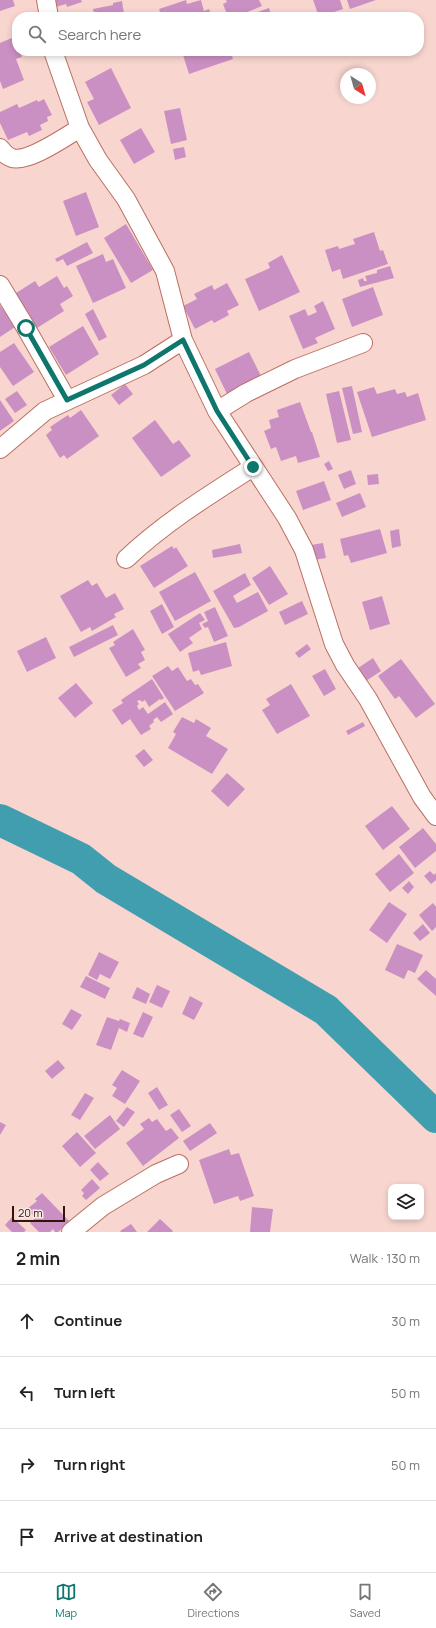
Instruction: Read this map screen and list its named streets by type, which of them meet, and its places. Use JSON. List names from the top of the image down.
{
  "scale_bar": "20 m",
  "north": "bottom right",
  "page": {
    "search": "Search here",
    "scale": "20 m",
    "heading": ["2 min", "Walk · 130 m"],
    "list": [
      ["Continue", "30 m"],
      ["Turn left", "50 m"],
      ["Turn right", "50 m"],
      "Arrive at destination"
    ],
    "nav": ["Map", "Directions", "Saved"]
  }
}
